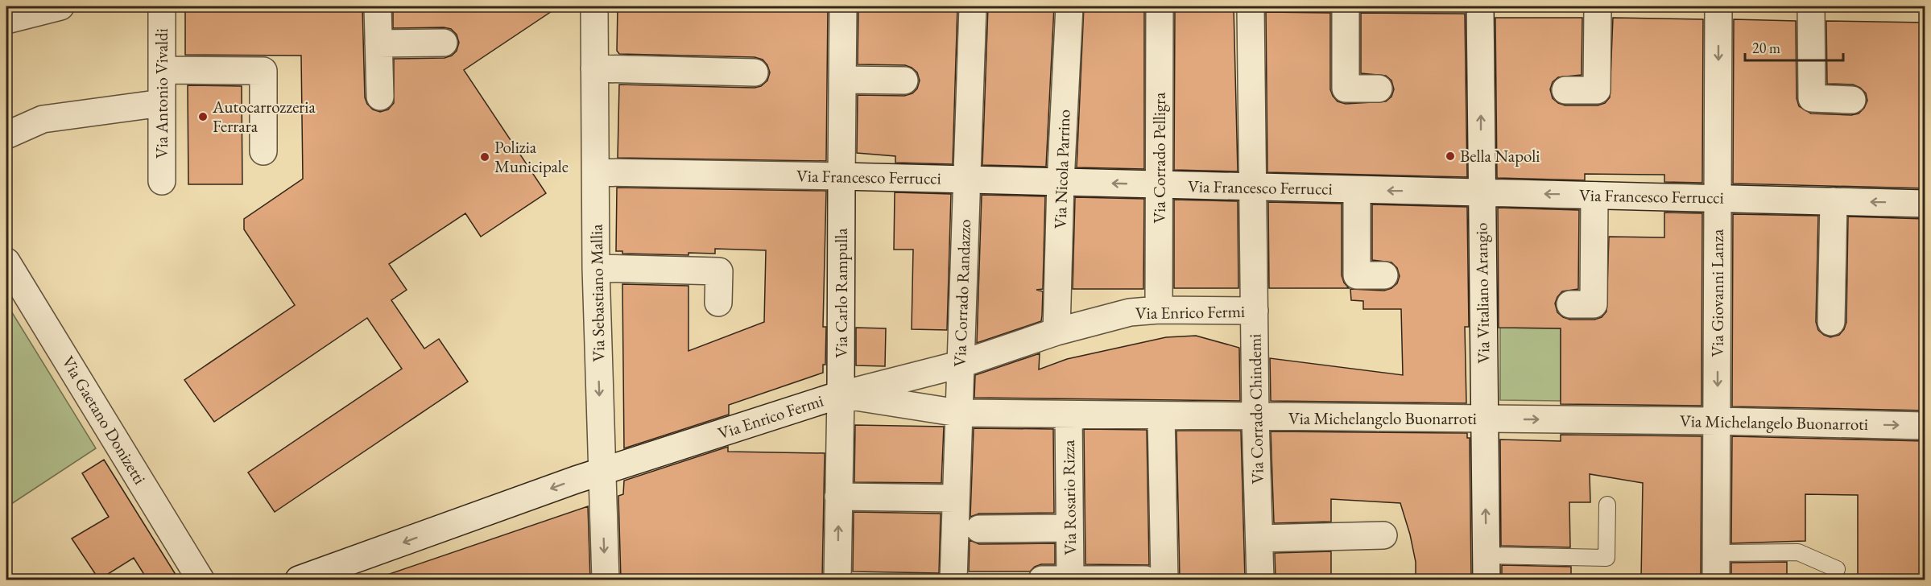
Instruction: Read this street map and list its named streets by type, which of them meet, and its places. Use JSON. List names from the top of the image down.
{
  "streets": {
    "street": [
      "Via Antonio Vivaldi",
      "Via Corrado Pelligra",
      "Via Nicola Parrino",
      "Via Francesco Ferrucci",
      "Via Sebastiano Mallia",
      "Via Carlo Rampulla",
      "Via Corrado Randazzo",
      "Via Vitaliano Arangio",
      "Via Giovanni Lanza",
      "Via Enrico Fermi",
      "Via Corrado Chindemi",
      "Via Michelangelo Buonarroti",
      "Via Gaetano Donizetti",
      "Via Rosario Rizza"
    ]
  },
  "crossings": [
    ["Via Corrado Pelligra", "Via Francesco Ferrucci"],
    ["Via Corrado Pelligra", "Via Enrico Fermi"],
    ["Via Nicola Parrino", "Via Francesco Ferrucci"],
    ["Via Nicola Parrino", "Via Enrico Fermi"],
    ["Via Francesco Ferrucci", "Via Sebastiano Mallia"],
    ["Via Francesco Ferrucci", "Via Carlo Rampulla"],
    ["Via Francesco Ferrucci", "Via Corrado Randazzo"],
    ["Via Francesco Ferrucci", "Via Vitaliano Arangio"],
    ["Via Francesco Ferrucci", "Via Giovanni Lanza"],
    ["Via Francesco Ferrucci", "Via Corrado Chindemi"],
    ["Via Sebastiano Mallia", "Via Enrico Fermi"],
    ["Via Carlo Rampulla", "Via Enrico Fermi"],
    ["Via Carlo Rampulla", "Via Michelangelo Buonarroti"],
    ["Via Corrado Randazzo", "Via Enrico Fermi"],
    ["Via Corrado Randazzo", "Via Michelangelo Buonarroti"],
    ["Via Vitaliano Arangio", "Via Michelangelo Buonarroti"],
    ["Via Giovanni Lanza", "Via Michelangelo Buonarroti"],
    ["Via Enrico Fermi", "Via Corrado Chindemi"],
    ["Via Enrico Fermi", "Via Michelangelo Buonarroti"],
    ["Via Corrado Chindemi", "Via Michelangelo Buonarroti"],
    ["Via Michelangelo Buonarroti", "Via Rosario Rizza"]
  ],
  "one_way": [
    "Via Sebastiano Mallia",
    "Via Vitaliano Arangio",
    "Via Giovanni Lanza",
    "Via Michelangelo Buonarroti"
  ],
  "places": ["Autocarrozzeria Ferrara", "Bella Napoli", "Polizia Municipale"],
  "scale_bar": "20 m"
}
